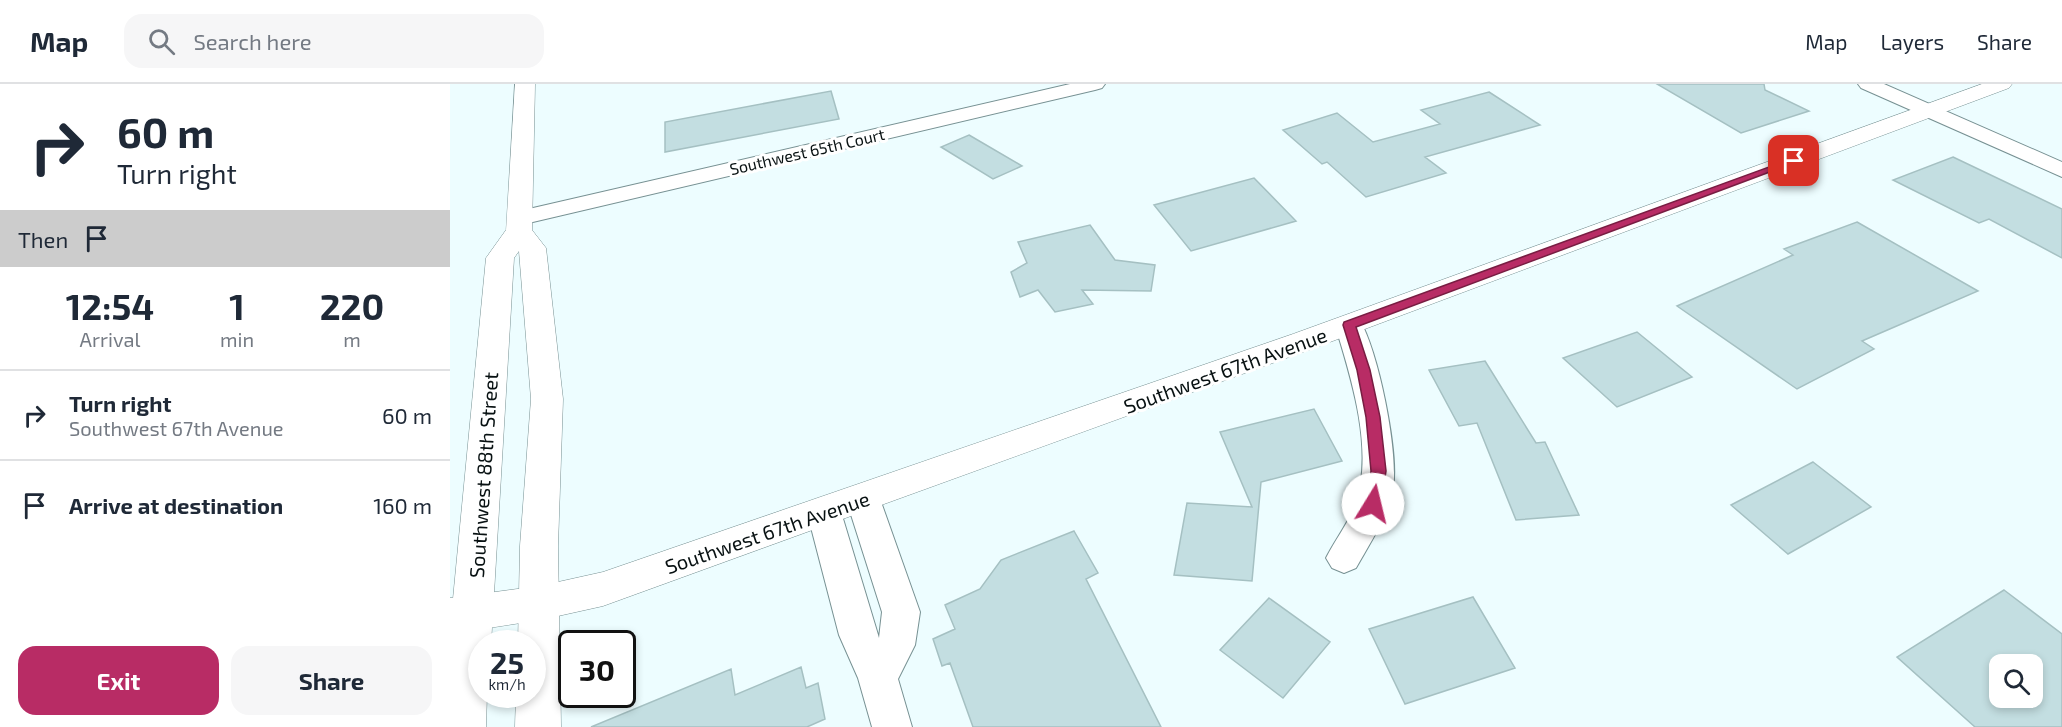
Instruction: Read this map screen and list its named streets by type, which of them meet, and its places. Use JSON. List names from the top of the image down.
{
  "streets": {
    "main road": ["Southwest 67th Avenue", "Southwest 88th Street"],
    "street": ["Southwest 65th Court"]
  },
  "crossings": [
    ["Southwest 65th Court", "Southwest 88th Street"],
    ["Southwest 67th Avenue", "Southwest 88th Street"]
  ],
  "page": {
    "header": "Map",
    "search": "Search here",
    "nav": ["Map", "Layers", "Share"],
    "turn": ["60 m", "Turn right"],
    "then": "Then",
    "eta": [
      "12:54",
      "Arrival",
      "1",
      "min",
      "220",
      "m"
    ],
    "list": [
      {
        "name": "Turn right",
        "note": "Southwest 67th Avenue",
        "value": "60 m"
      },
      {
        "name": "Arrive at destination",
        "value": "160 m"
      }
    ],
    "speed": "25 km/h",
    "limit": "30",
    "buttons": ["Exit", "Share"]
  }
}
